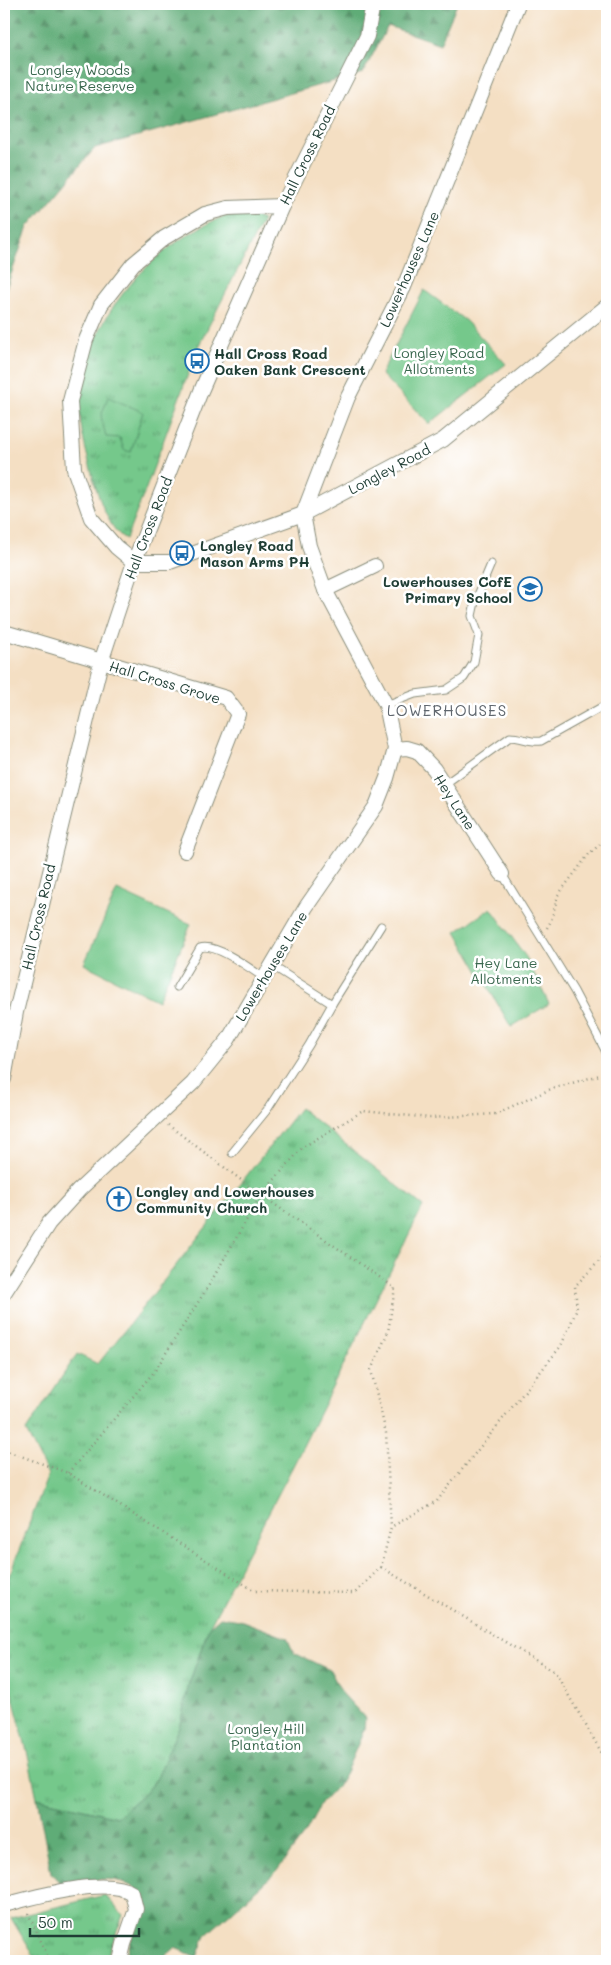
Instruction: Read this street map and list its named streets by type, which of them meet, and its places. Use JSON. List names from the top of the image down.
{
  "streets": {
    "street": [
      "Hall Cross Road",
      "Lowerhouses Lane",
      "Longley Road",
      "Hall Cross Grove",
      "Hey Lane"
    ]
  },
  "crossings": [
    ["Hall Cross Road", "Longley Road"],
    ["Hall Cross Road", "Hall Cross Grove"],
    ["Lowerhouses Lane", "Longley Road"],
    ["Lowerhouses Lane", "Hey Lane"]
  ],
  "districts": ["LOWERHOUSES"],
  "parks": [
    "Longley Woods Nature Reserve",
    "Longley Road Allotments",
    "Hey Lane Allotments",
    "Longley Hill Plantation"
  ],
  "places": {
    "bus stop": ["Hall Cross Road Oaken Bank Crescent", "Longley Road Mason Arms PH"],
    "school or university": ["Lowerhouses CofE Primary School"],
    "church": ["Longley and Lowerhouses Community Church"]
  },
  "scale_bar": "50 m"
}
